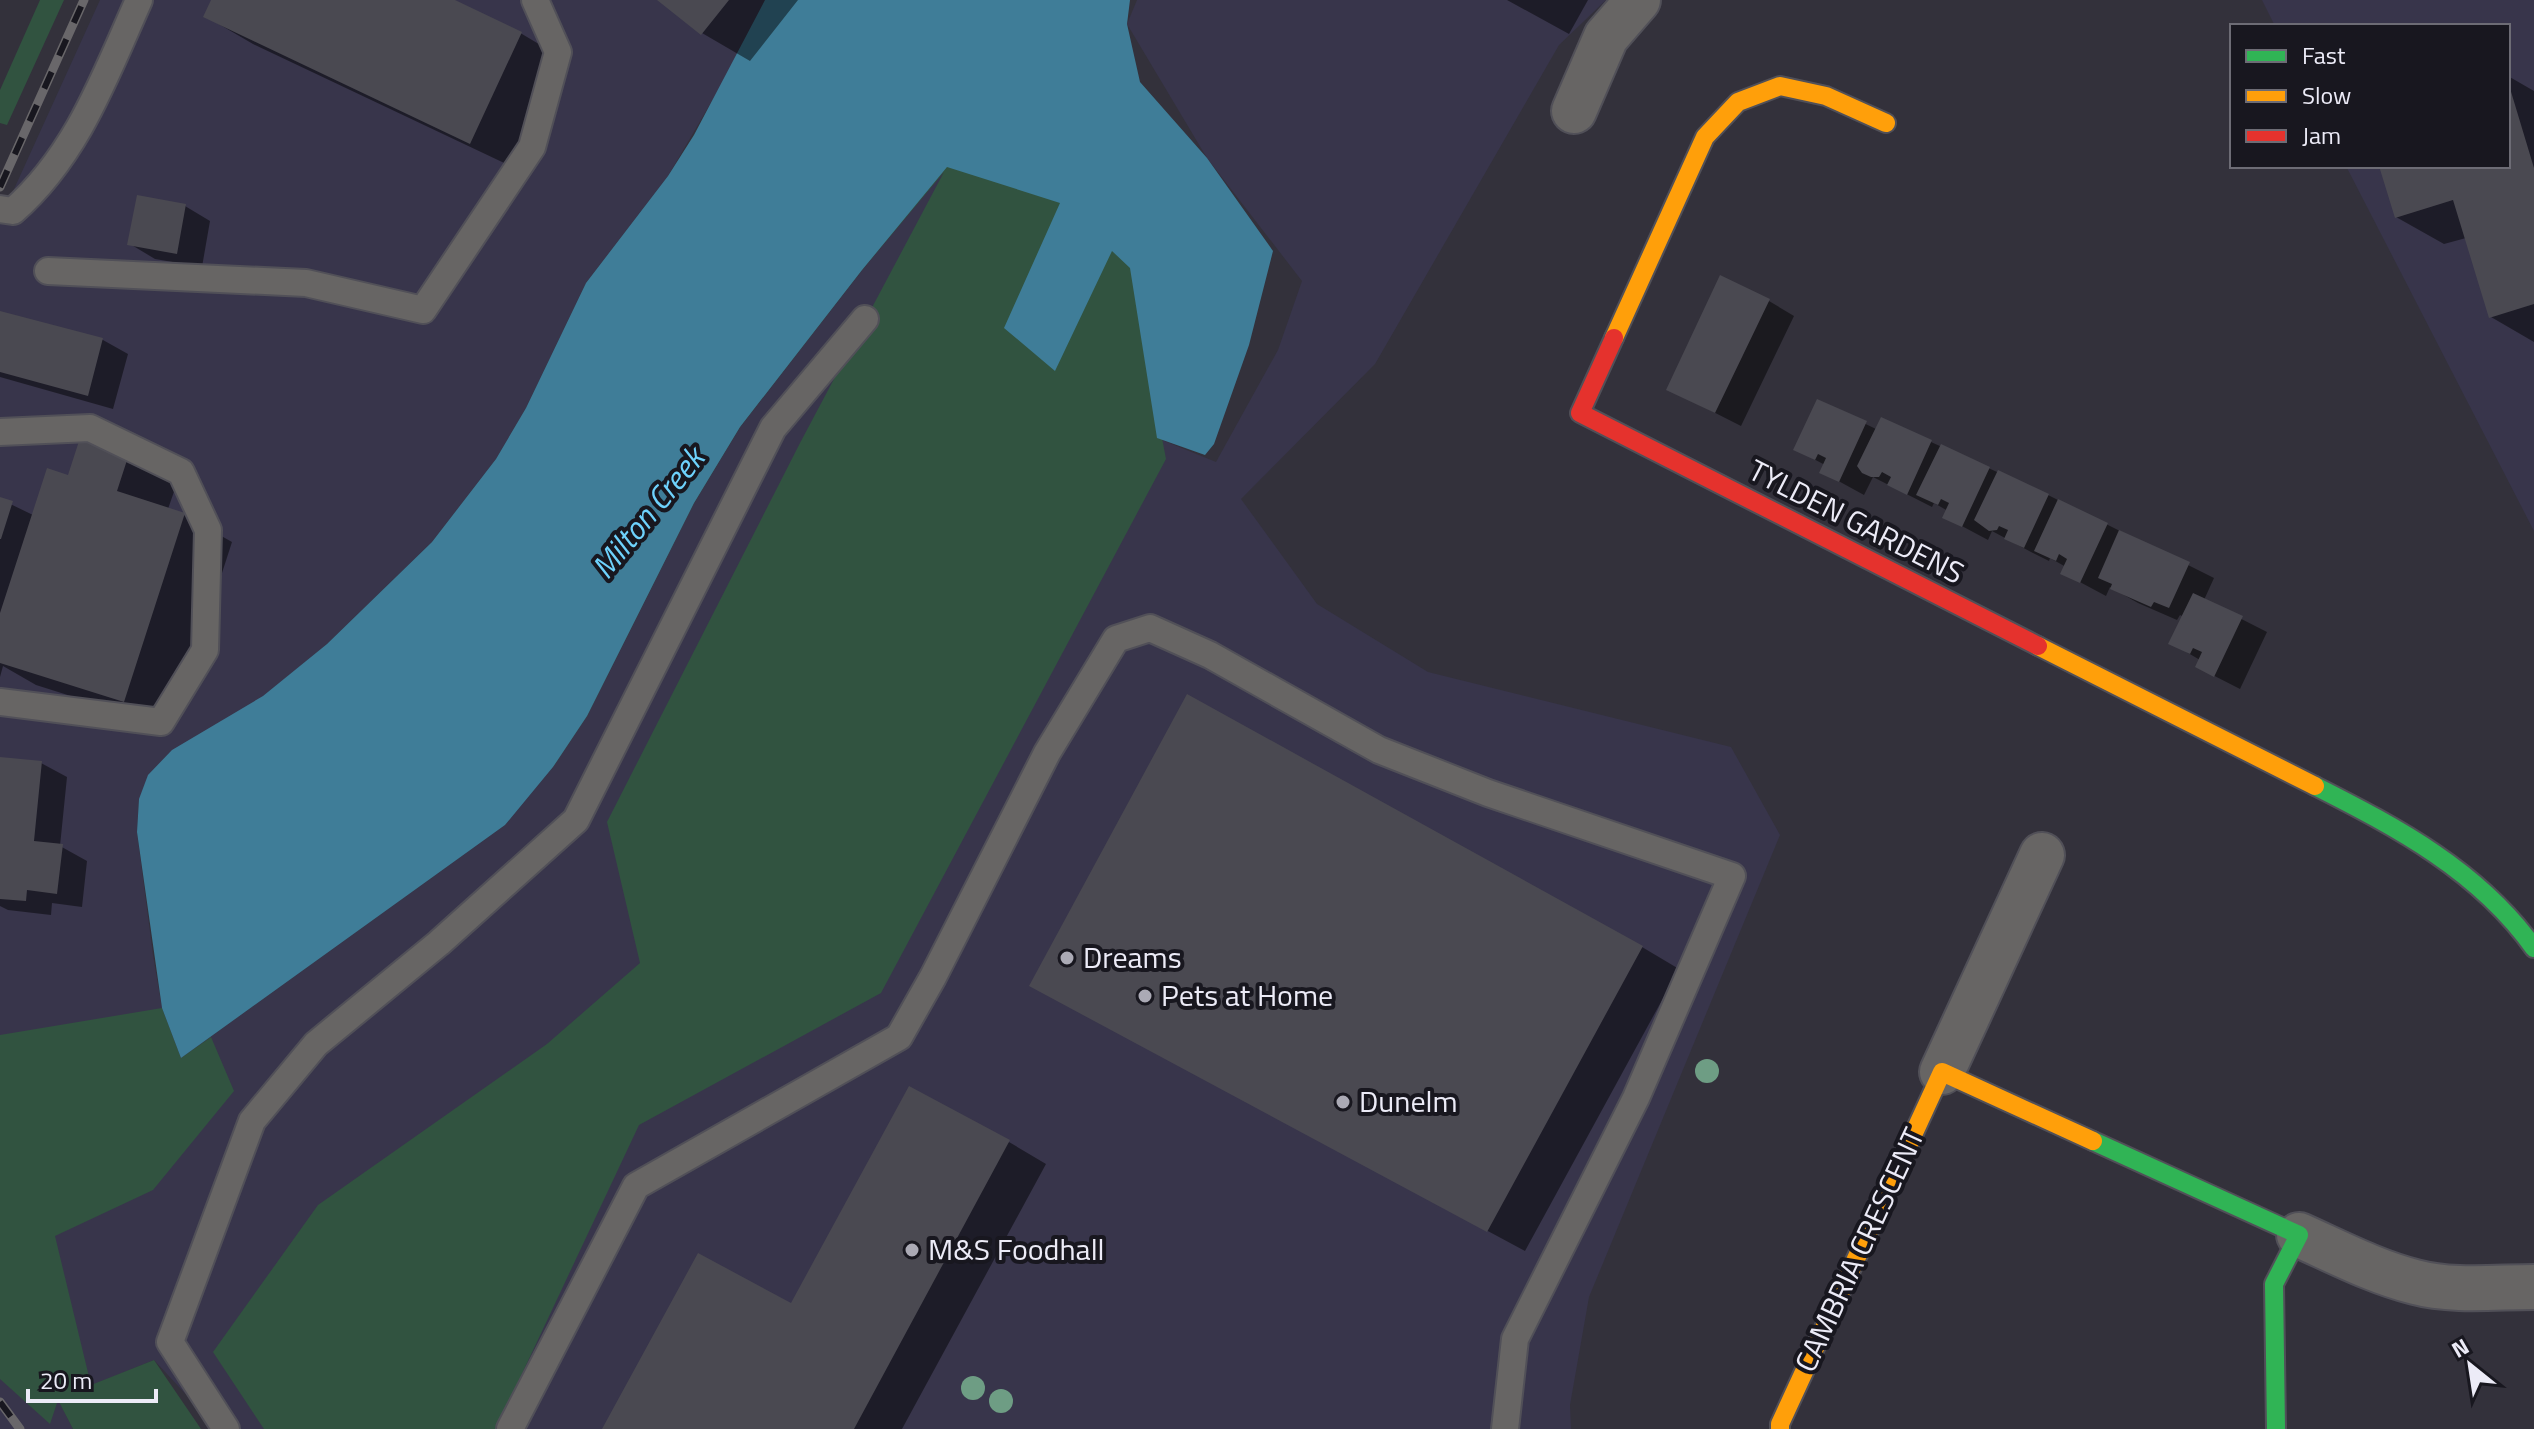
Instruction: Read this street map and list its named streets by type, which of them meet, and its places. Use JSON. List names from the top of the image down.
{
  "streets": {
    "street": ["TYLDEN GARDENS", "CAMBRIA CRESCENT"]
  },
  "water": ["Milton Creek"],
  "places": [
    "Dreams",
    "Pets at Home",
    "Dunelm",
    "M&S Foodhall"
  ],
  "legend": ["Fast", "Slow", "Jam"],
  "scale_bar": "20 m",
  "north": "top left"
}
